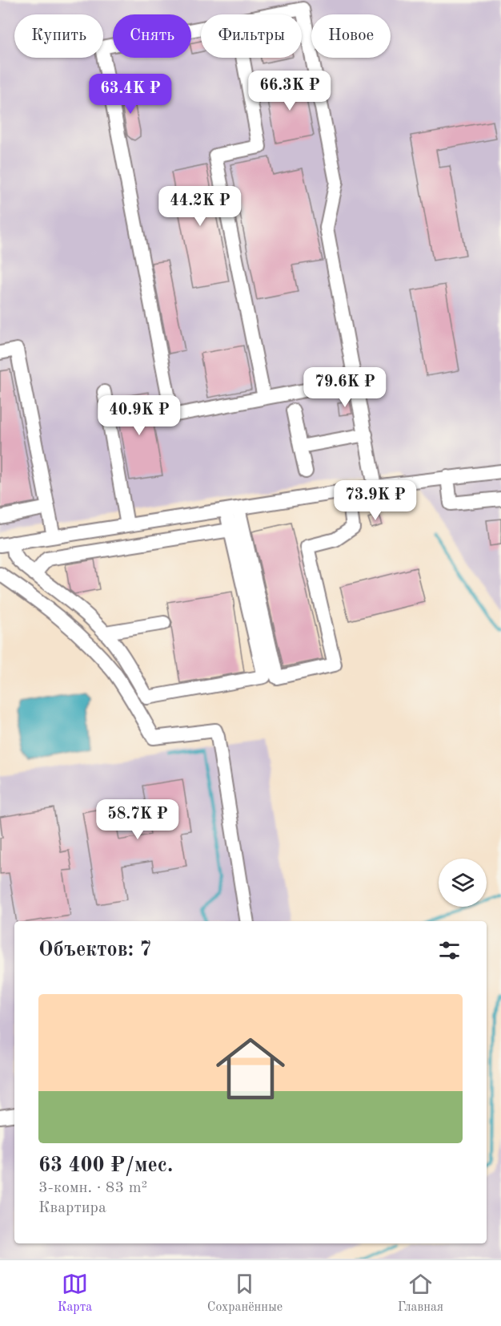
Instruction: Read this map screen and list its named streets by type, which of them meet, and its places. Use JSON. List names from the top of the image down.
{
  "page": {
    "chip": [
      "Купить",
      "Снять",
      "Фильтры",
      "Новое"
    ],
    "price": [
      "66.3K ₽",
      "63.4K ₽",
      "44.2K ₽",
      "79.6K ₽",
      "40.9K ₽",
      "73.9K ₽",
      "58.7K ₽"
    ],
    "heading": "Объектов: 7",
    "list": [
      {
        "name": "63 400 ₽/мес.",
        "note": "3-комн. · 83 m² · Квартира"
      }
    ],
    "tabs": ["Карта", "Сохранённые", "Главная"]
  }
}
